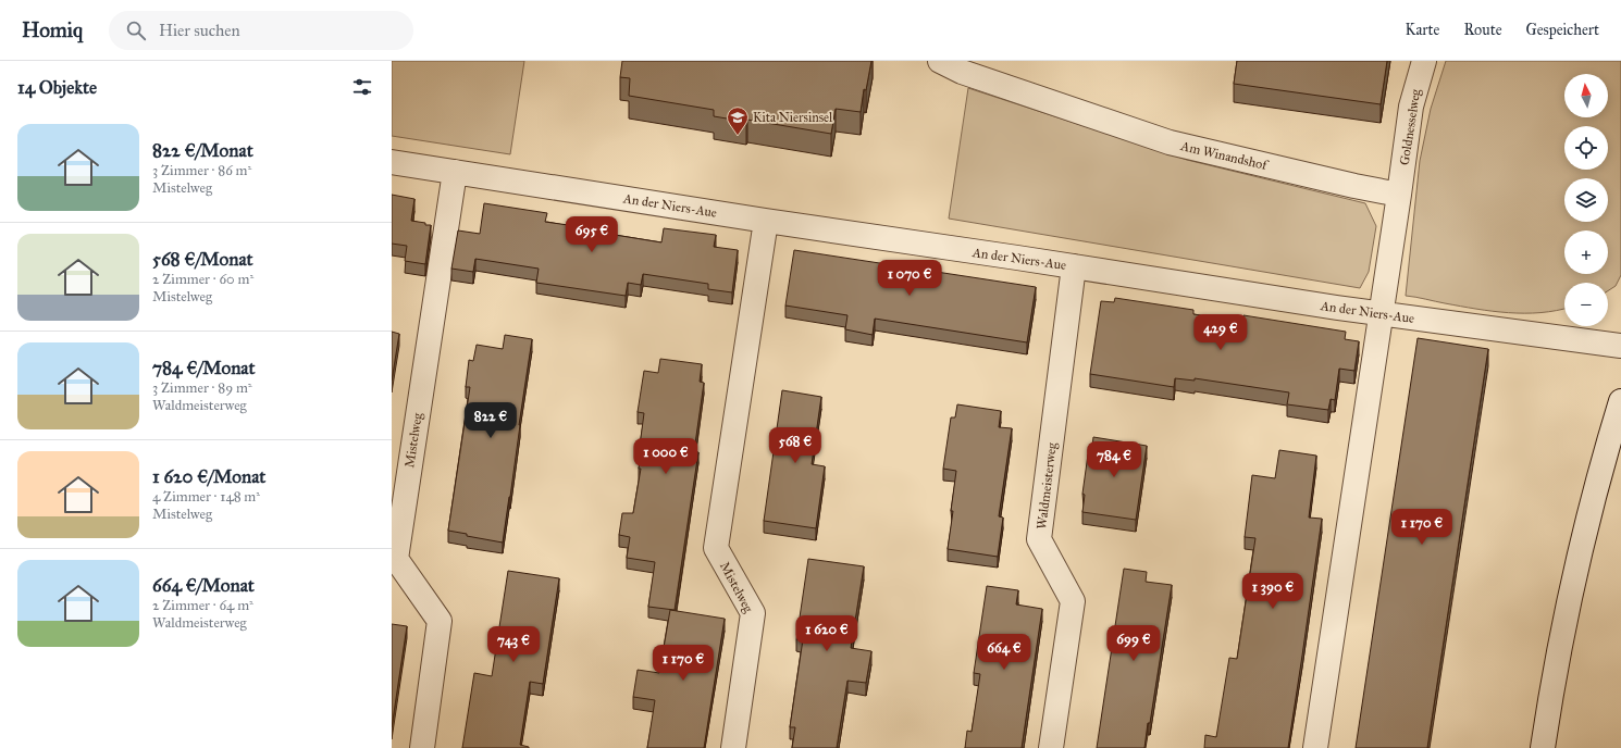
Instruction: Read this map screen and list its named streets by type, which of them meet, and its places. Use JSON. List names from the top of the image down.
{
  "streets": {
    "street": [
      "Goldnesselweg",
      "Am Winandshof",
      "An der Niers-Aue",
      "Mistelweg",
      "Waldmeisterweg"
    ]
  },
  "crossings": [
    ["Goldnesselweg", "Am Winandshof"],
    ["An der Niers-Aue", "Mistelweg"],
    ["An der Niers-Aue", "Waldmeisterweg"]
  ],
  "places": {
    "school or university": ["Kita Niersinsel"]
  },
  "north": "top",
  "page": {
    "header": "Homiq",
    "search": "Hier suchen",
    "nav": ["Karte", "Route", "Gespeichert"],
    "heading": "14 Objekte",
    "map_buttons": ["+", "−"],
    "list": [
      {
        "name": "822 €/Monat",
        "note": "3 Zimmer · 86 m² · Mistelweg"
      },
      {
        "name": "568 €/Monat",
        "note": "2 Zimmer · 60 m² · Mistelweg"
      },
      {
        "name": "784 €/Monat",
        "note": "3 Zimmer · 89 m² · Waldmeisterweg"
      },
      {
        "name": "1 620 €/Monat",
        "note": "4 Zimmer · 148 m² · Mistelweg"
      },
      {
        "name": "664 €/Monat",
        "note": "2 Zimmer · 64 m² · Waldmeisterweg"
      }
    ],
    "price": [
      "695 €",
      "1 070 €",
      "429 €",
      "822 €",
      "568 €",
      "1 000 €",
      "784 €",
      "1 170 €",
      "1 390 €",
      "1 620 €",
      "699 €",
      "743 €",
      "664 €",
      "1 170 €"
    ]
  }
}
